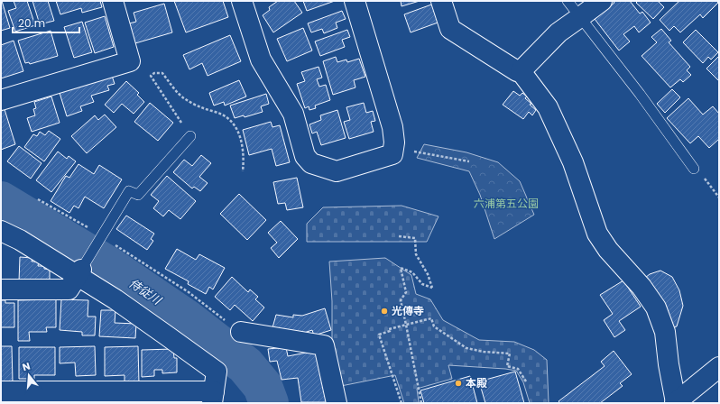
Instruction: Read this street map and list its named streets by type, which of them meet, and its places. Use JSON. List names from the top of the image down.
{
  "water": ["侍従川"],
  "parks": ["六浦第五公園"],
  "places": ["光傳寺", "本殿"],
  "scale_bar": "20 m",
  "north": "top"
}
